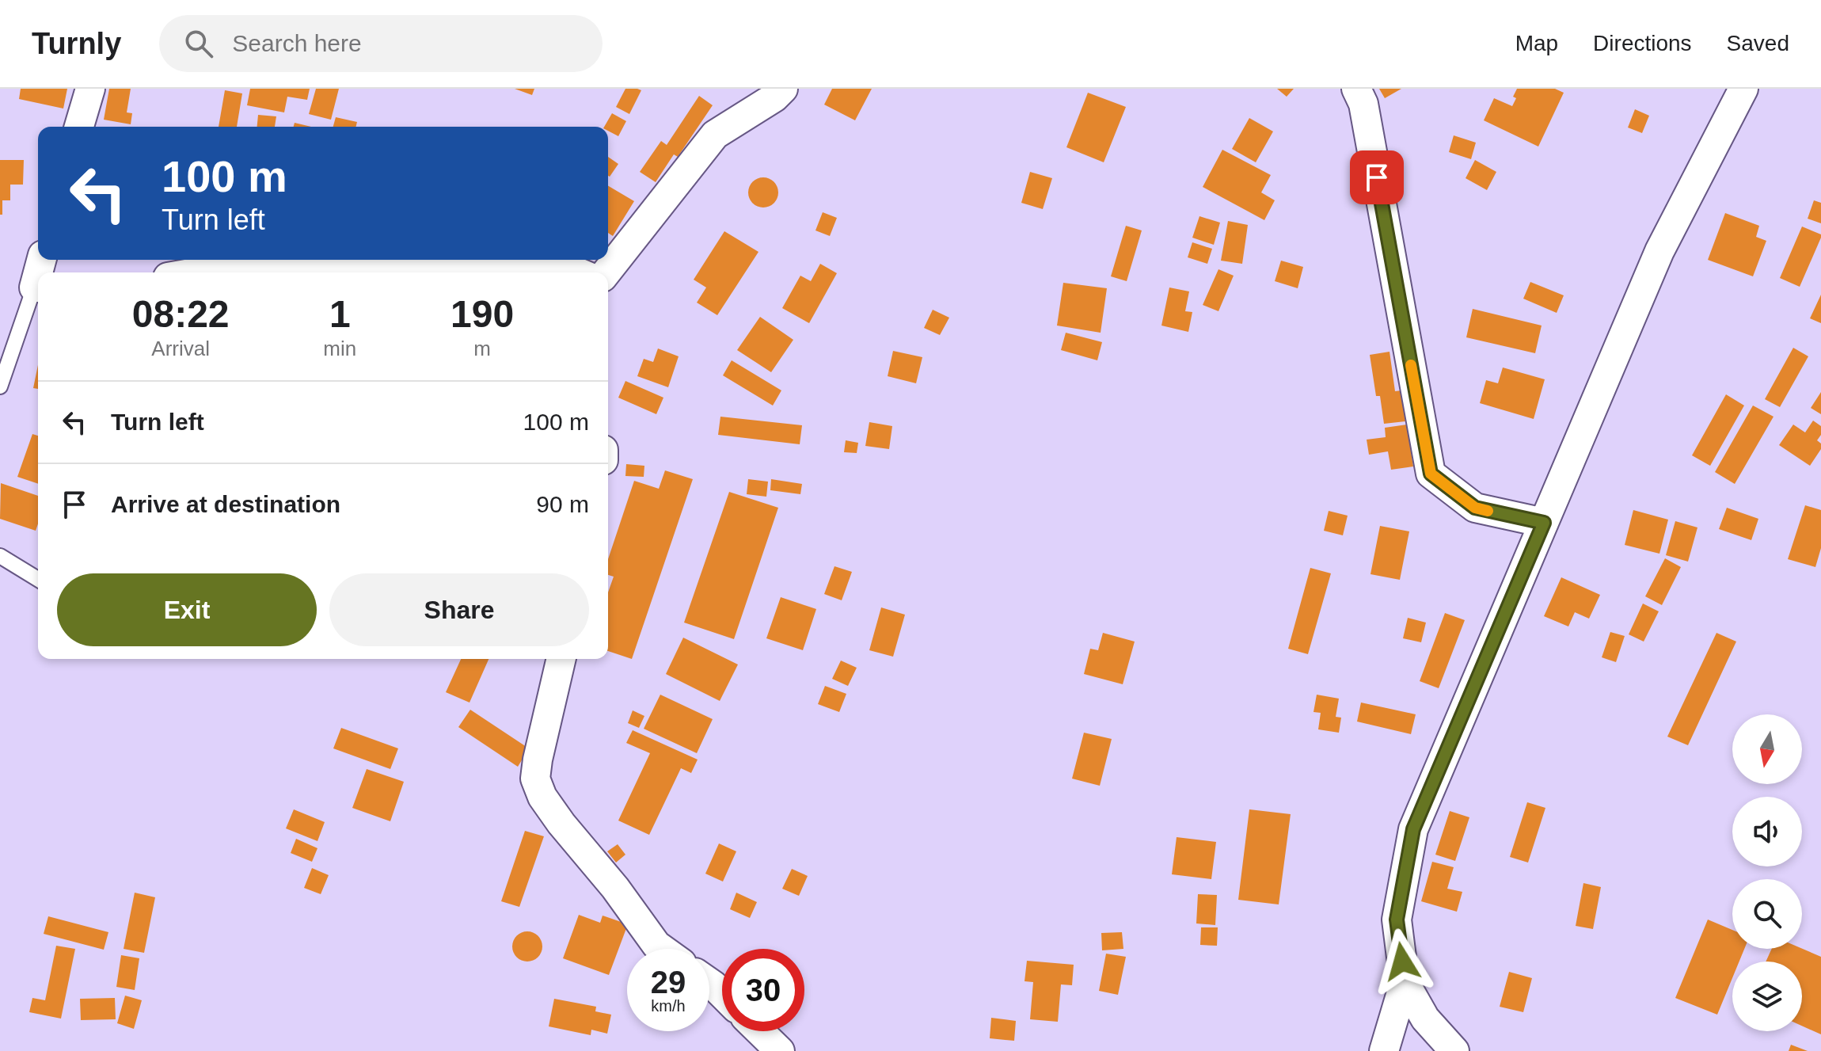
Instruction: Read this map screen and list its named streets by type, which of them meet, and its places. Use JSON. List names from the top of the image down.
{
  "north": "bottom",
  "page": {
    "header": "Turnly",
    "search": "Search here",
    "nav": ["Map", "Directions", "Saved"],
    "turn": ["100 m", "Turn left"],
    "eta": [
      "08:22",
      "Arrival",
      "1",
      "min",
      "190",
      "m"
    ],
    "list": [
      {
        "name": "Turn left",
        "value": "100 m"
      },
      {
        "name": "Arrive at destination",
        "value": "90 m"
      }
    ],
    "buttons": ["Exit", "Share"],
    "speed": "29 km/h",
    "limit": "30"
  }
}
